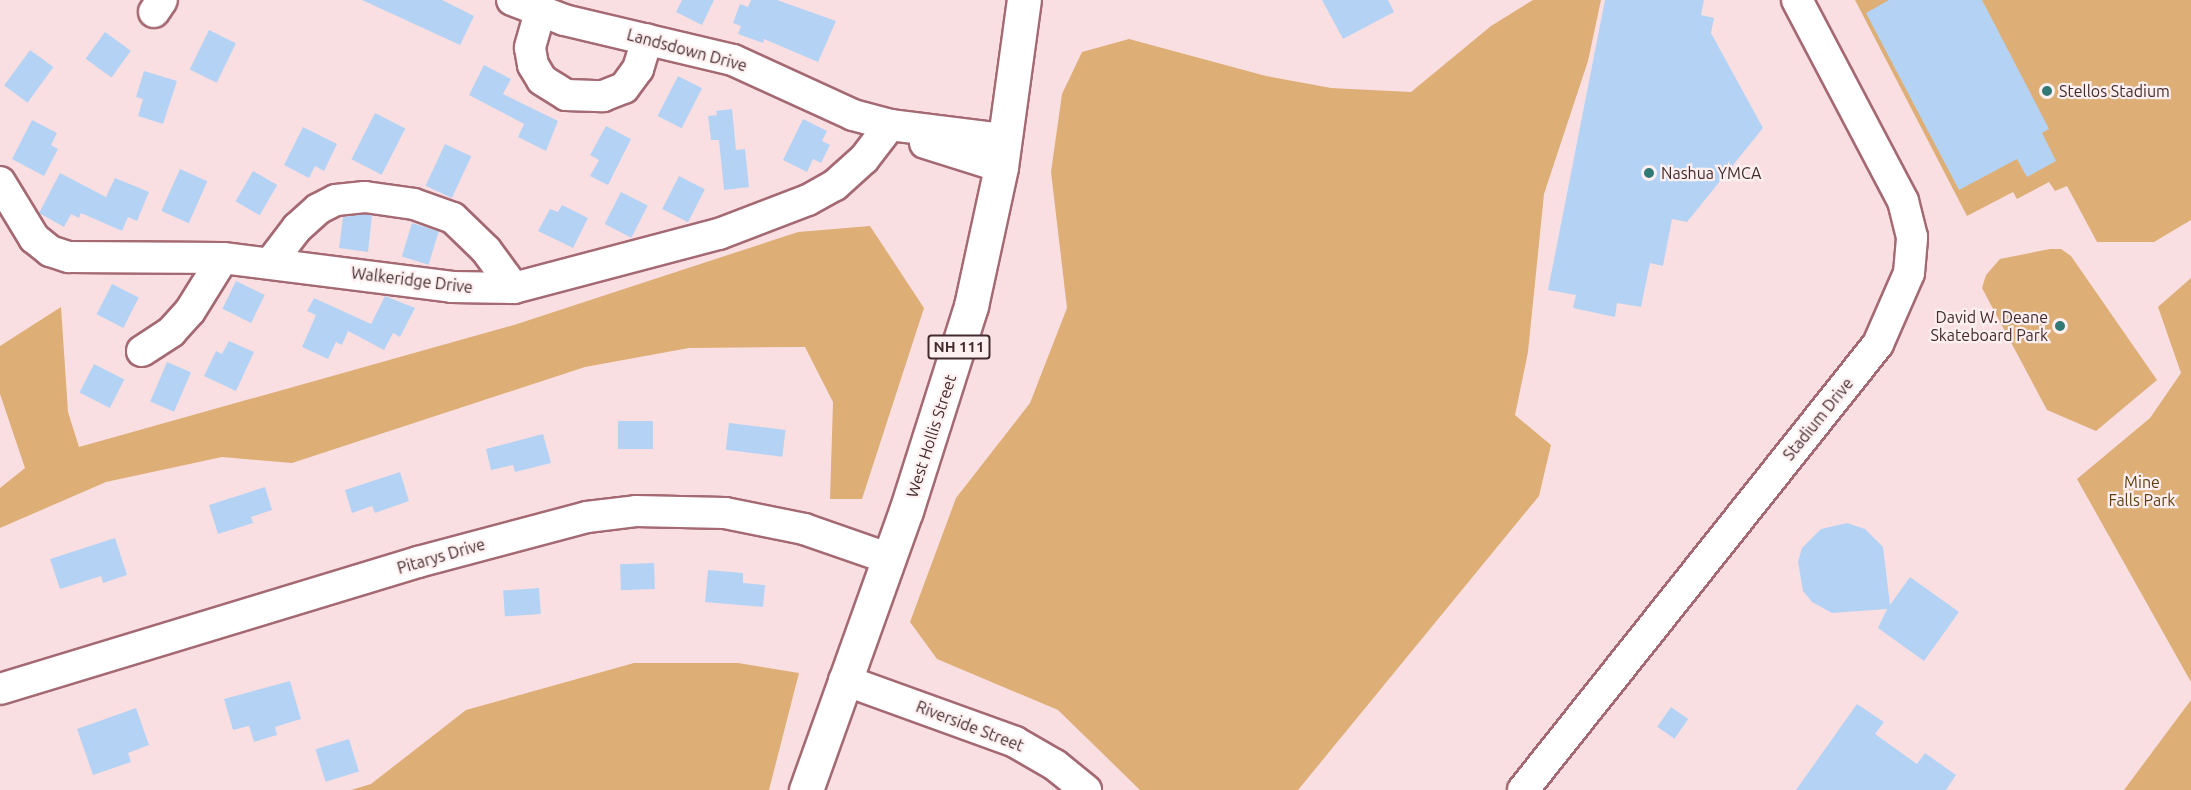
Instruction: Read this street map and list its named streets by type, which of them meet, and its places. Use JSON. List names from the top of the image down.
{
  "streets": {
    "main road": ["NH 111", "West Hollis Street"],
    "street": [
      "Landsdown Drive",
      "Walkeridge Drive",
      "Stadium Drive",
      "Pitarys Drive",
      "Riverside Street"
    ]
  },
  "crossings": [
    ["Landsdown Drive", "Walkeridge Drive"],
    ["Landsdown Drive", "West Hollis Street"],
    ["West Hollis Street", "Pitarys Drive"],
    ["West Hollis Street", "Riverside Street"]
  ],
  "parks": ["Mine Falls Park"],
  "places": ["Stellos Stadium", "Nashua YMCA", "David W. Deane Skateboard Park"]
}
